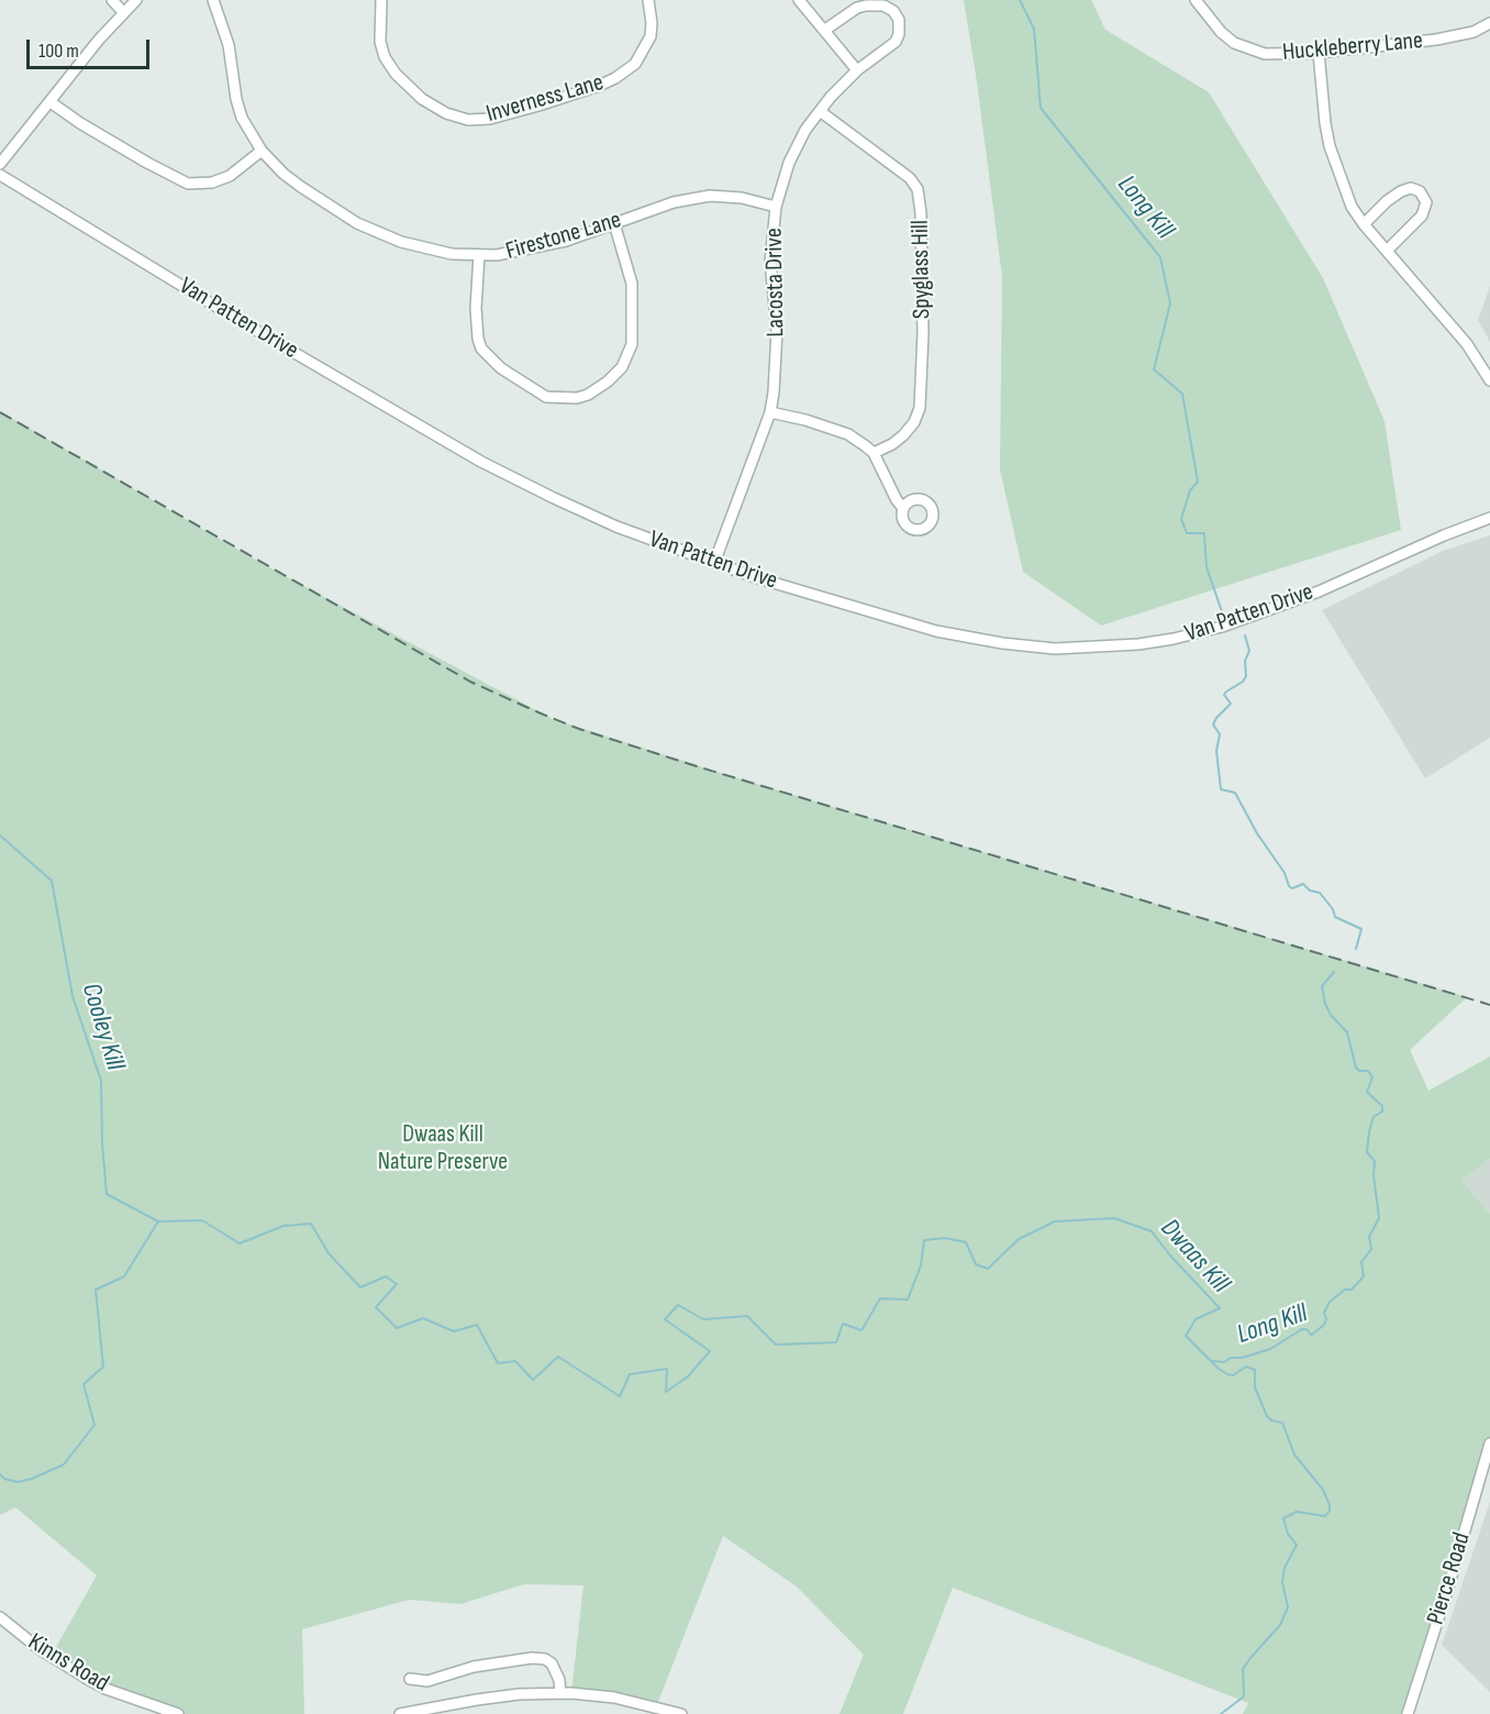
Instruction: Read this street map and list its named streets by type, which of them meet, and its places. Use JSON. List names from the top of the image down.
{
  "streets": {
    "street": [
      "Huckleberry Lane",
      "Inverness Lane",
      "Firestone Lane",
      "Spyglass Hill",
      "Lacosta Drive",
      "Van Patten Drive",
      "Pierce Road",
      "Kinns Road"
    ]
  },
  "crossings": [
    ["Firestone Lane", "Lacosta Drive"],
    ["Spyglass Hill", "Lacosta Drive"],
    ["Lacosta Drive", "Van Patten Drive"]
  ],
  "water": ["Long Kill", "Cooley Kill", "Dwaas Kill"],
  "parks": ["Dwaas Kill Nature Preserve"],
  "scale_bar": "100 m"
}
